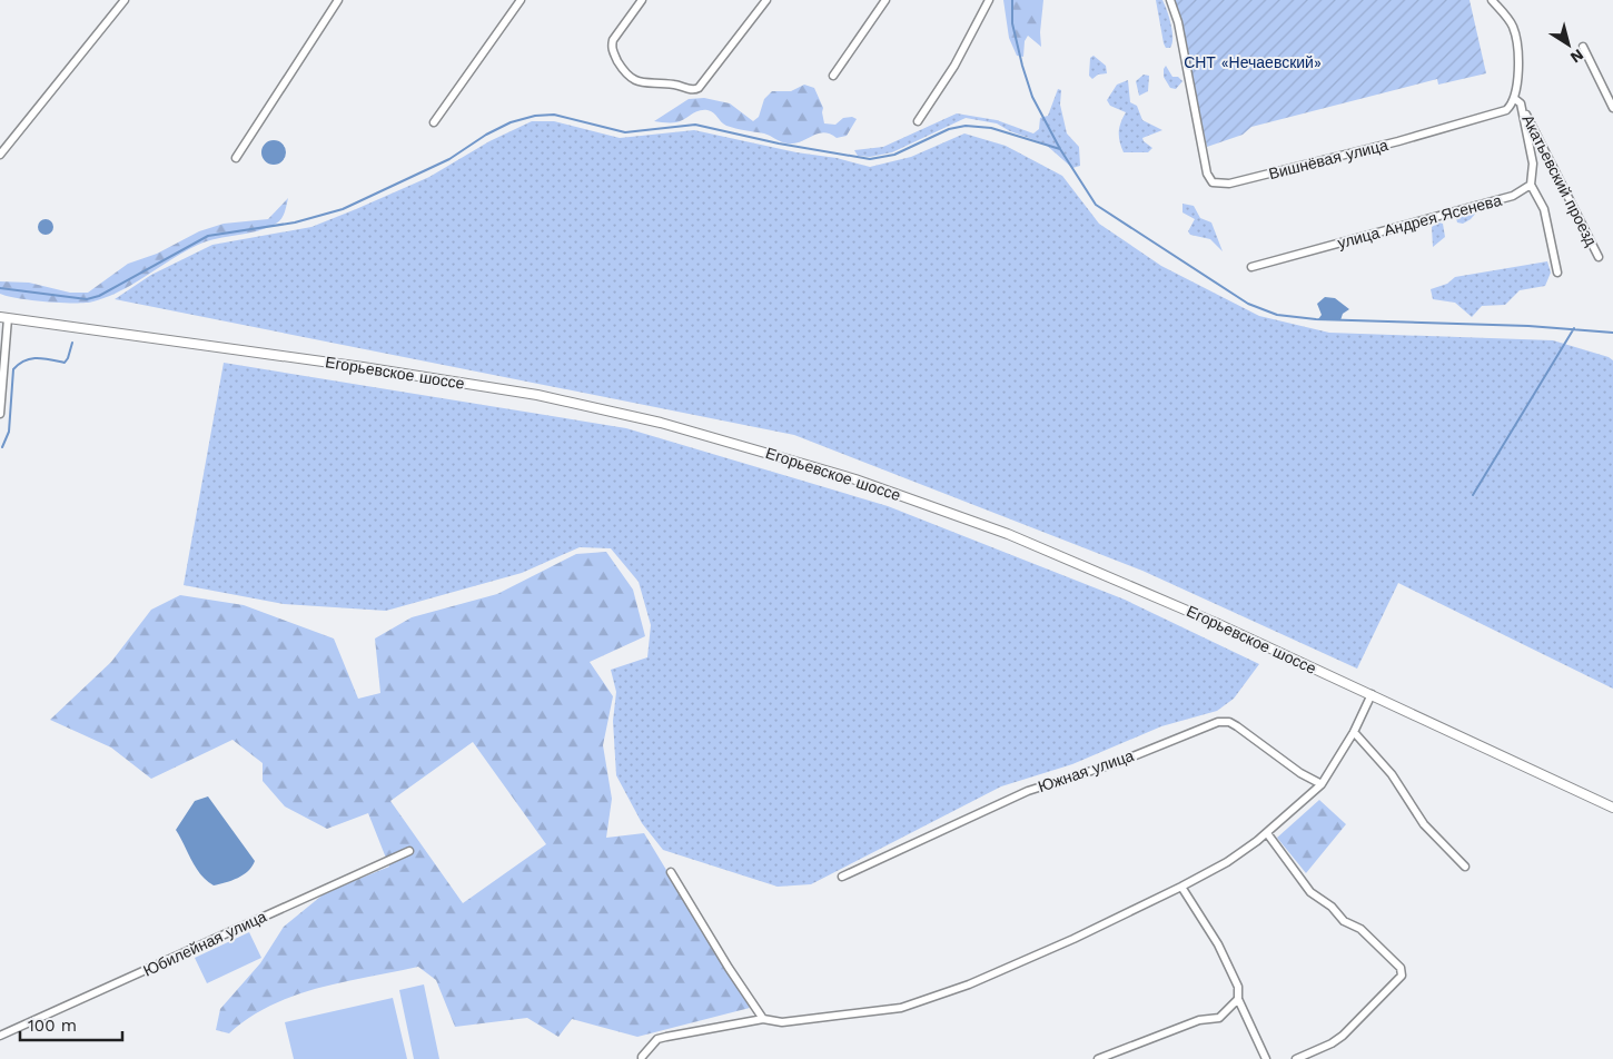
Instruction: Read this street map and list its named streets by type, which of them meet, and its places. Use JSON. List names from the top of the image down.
{
  "streets": {
    "main road": ["Егорьевское шоссе"],
    "street": [
      "Вишнёвая улица",
      "Акатьевский проезд",
      "улица Андрея Ясенева",
      "Южная улица",
      "Юбилейная улица"
    ]
  },
  "crossings": [
    ["Вишнёвая улица", "Акатьевский проезд"]
  ],
  "parks": ["СНТ «Нечаевский»"],
  "scale_bar": "100 m",
  "north": "bottom right"
}
